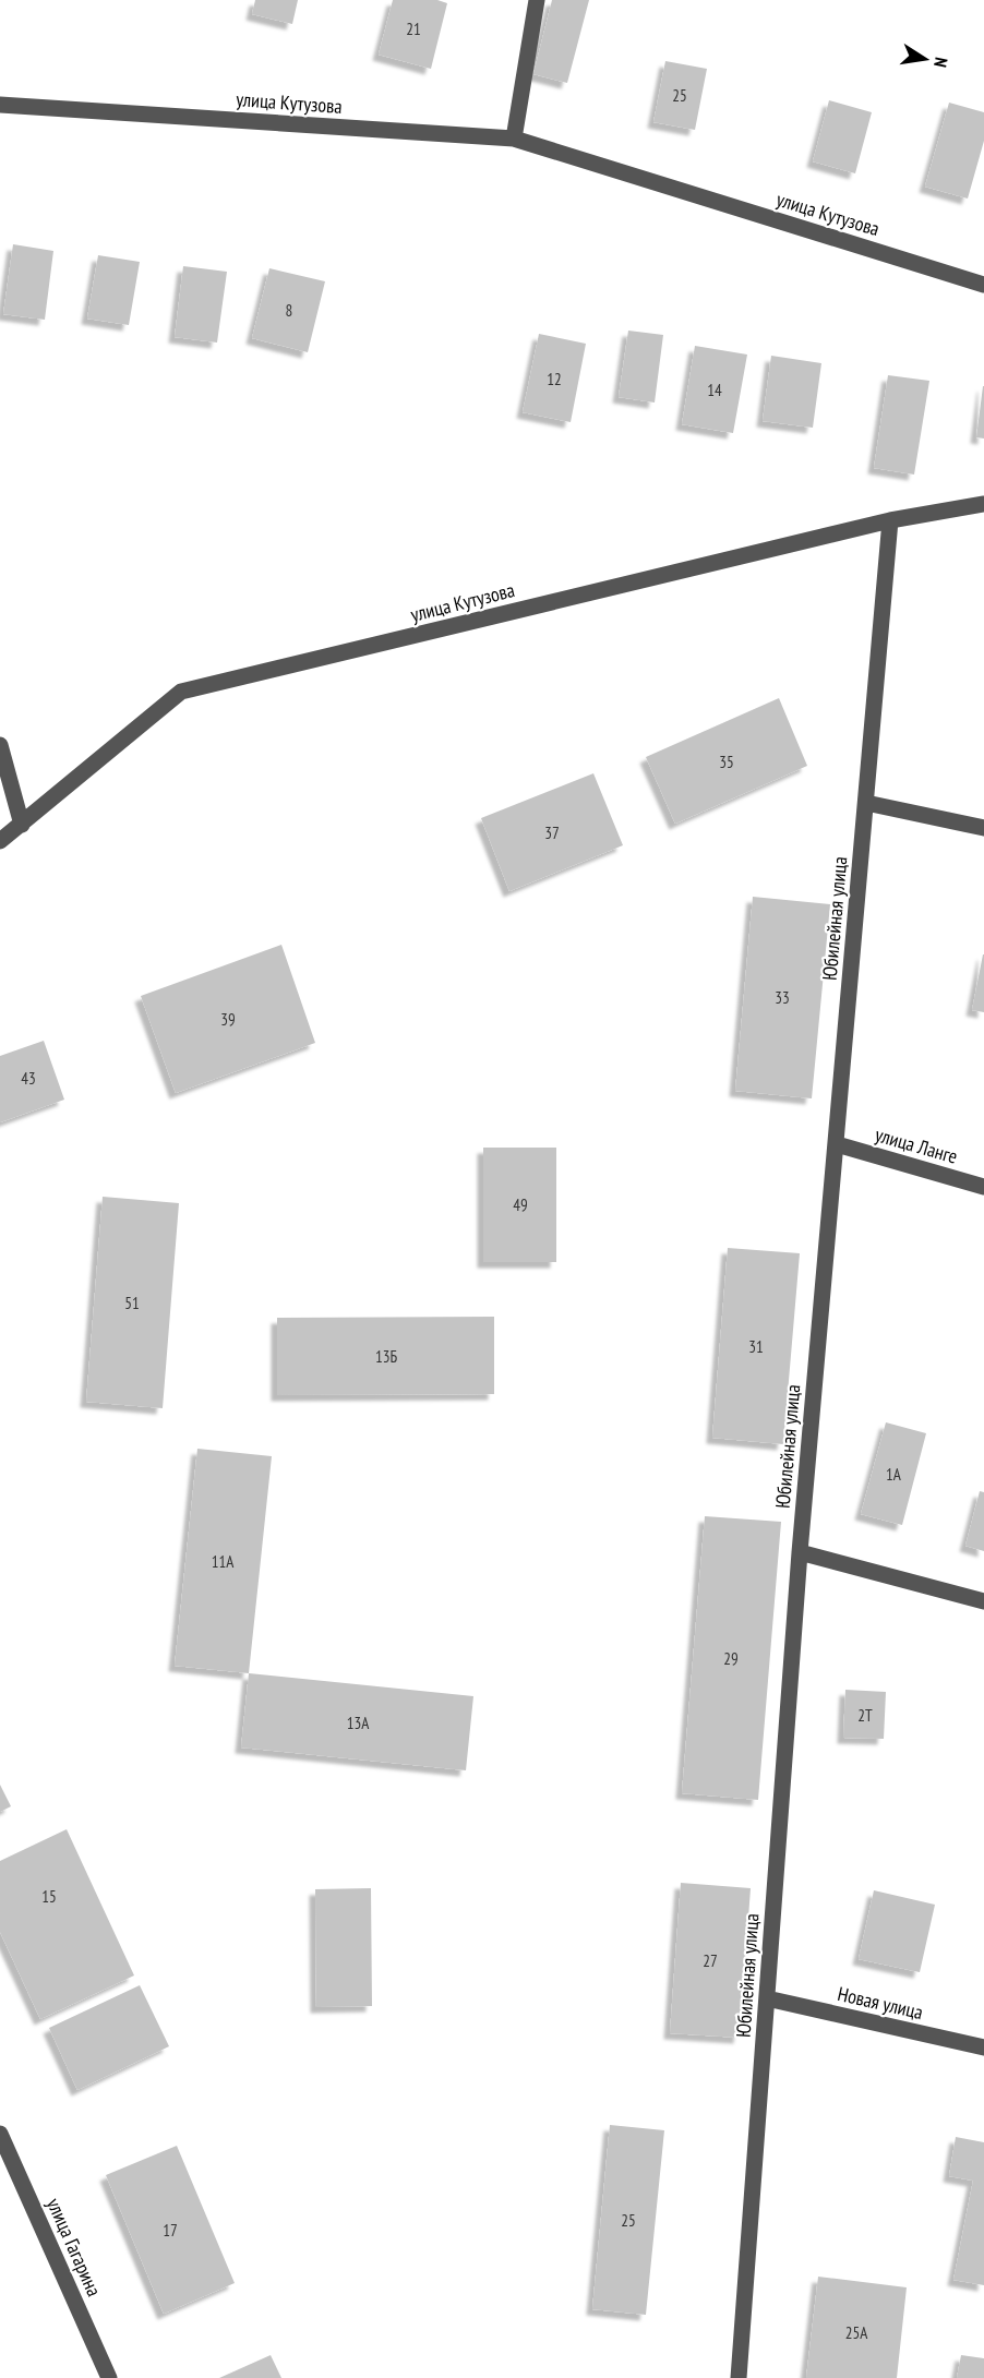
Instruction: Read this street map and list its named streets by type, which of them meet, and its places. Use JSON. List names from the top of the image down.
{
  "streets": {
    "street": [
      "улица Кутузова",
      "Юбилейная улица",
      "улица Ланге",
      "Новая улица",
      "улица Гагарина"
    ]
  },
  "crossings": [
    ["улица Кутузова", "Юбилейная улица"],
    ["Юбилейная улица", "улица Ланге"],
    ["Юбилейная улица", "Новая улица"]
  ],
  "house_numbers": [
    "21",
    "25",
    "8",
    "12",
    "14",
    "35",
    "37",
    "33",
    "39",
    "43",
    "49",
    "51",
    "31",
    "13Б",
    "1А",
    "11А",
    "29",
    "2Т",
    "13А",
    "15",
    "27",
    "25",
    "17",
    "25А"
  ],
  "north": "right"
}
